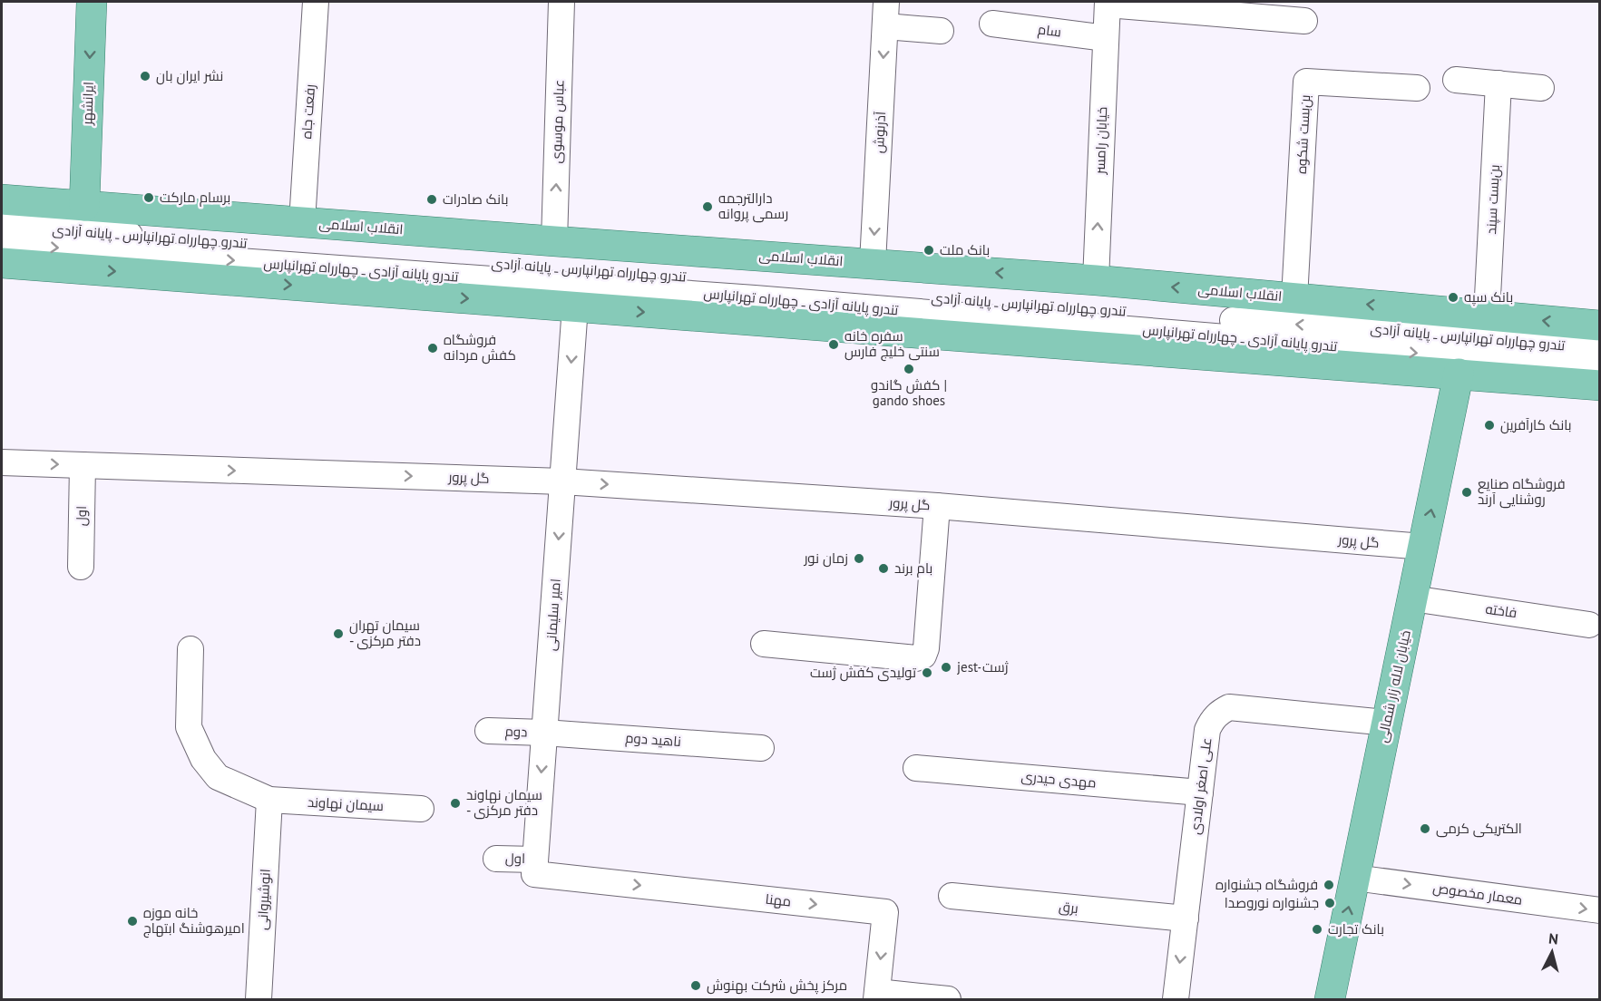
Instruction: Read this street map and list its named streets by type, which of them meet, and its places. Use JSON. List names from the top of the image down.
{
  "streets": {
    "main road": ["ایرانشهر", "انقلاب اسلامی", "خیابان لاله زار شمالی"],
    "street": [
      "سام",
      "رفعت جاه",
      "عباس موسوی",
      "آذرنوش",
      "بن‌بست شکوه",
      "خیابان رامسر",
      "بن‌بست سپند",
      "تندرو چهارراه تهرانپارس ـ پایانه آزادی",
      "تندرو پایانه آزادی ـ چهارراه تهرانپارس",
      "گل پرور",
      "اول",
      "فاخته",
      "امیر سلیمانی",
      "دوم",
      "ناهید دوم",
      "مهدی حیدری",
      "علی اصغر اولادی",
      "سیمان نهاوند",
      "معمار مخصوص",
      "انوشیروانی",
      "مهنا",
      "برق"
    ]
  },
  "crossings": [
    ["سام", "خیابان رامسر"],
    ["ایرانشهر", "انقلاب اسلامی"],
    ["رفعت جاه", "انقلاب اسلامی"],
    ["عباس موسوی", "انقلاب اسلامی"],
    ["آذرنوش", "انقلاب اسلامی"],
    ["بن‌بست شکوه", "انقلاب اسلامی"],
    ["خیابان رامسر", "انقلاب اسلامی"],
    ["بن‌بست سپند", "انقلاب اسلامی"],
    ["گل پرور", "اول"],
    ["گل پرور", "امیر سلیمانی"],
    ["گل پرور", "خیابان لاله زار شمالی"],
    ["اول", "امیر سلیمانی"],
    ["اول", "مهنا"],
    ["فاخته", "خیابان لاله زار شمالی"],
    ["امیر سلیمانی", "دوم"],
    ["امیر سلیمانی", "ناهید دوم"],
    ["امیر سلیمانی", "مهنا"],
    ["خیابان لاله زار شمالی", "علی اصغر اولادی"],
    ["خیابان لاله زار شمالی", "معمار مخصوص"],
    ["دوم", "ناهید دوم"],
    ["مهدی حیدری", "علی اصغر اولادی"],
    ["علی اصغر اولادی", "برق"],
    ["سیمان نهاوند", "انوشیروانی"]
  ],
  "one_way": [
    "ایرانشهر",
    "عباس موسوی",
    "آذرنوش",
    "خیابان رامسر",
    "تندرو چهارراه تهرانپارس ـ پایانه آزادی",
    "تندرو پایانه آزادی ـ چهارراه تهرانپارس",
    "گل پرور",
    "امیر سلیمانی",
    "خیابان لاله زار شمالی",
    "معمار مخصوص",
    "مهنا"
  ],
  "places": [
    "نشر ایران بان",
    "برسام مارکت",
    "بانک صادرات",
    "دارالترجمه رسمی پروانه",
    "بانک ملت",
    "بانک سپه",
    "سفره خانه سنتی خلیج فارس",
    "فروشگاه کفش مردانه",
    "کفش گاندو | gando shoes",
    "بانک کارآفرین",
    "فروشگاه صنایع روشنایی آرند",
    "زمان نور",
    "بام برند",
    "سیمان تهران - دفتر مرکزی",
    "jest-ژست",
    "تولیدی کفش ژست",
    "سیمان نهاوند - دفتر مرکزی",
    "الکتریکی کرمی",
    "فروشگاه جشنواره",
    "جشنواره نوروصدا",
    "خانه موزه امیرهوشنگ ابتهاج",
    "بانک تجارت",
    "مرکز پخش شرکت بهنوش"
  ],
  "north": "top"
}
